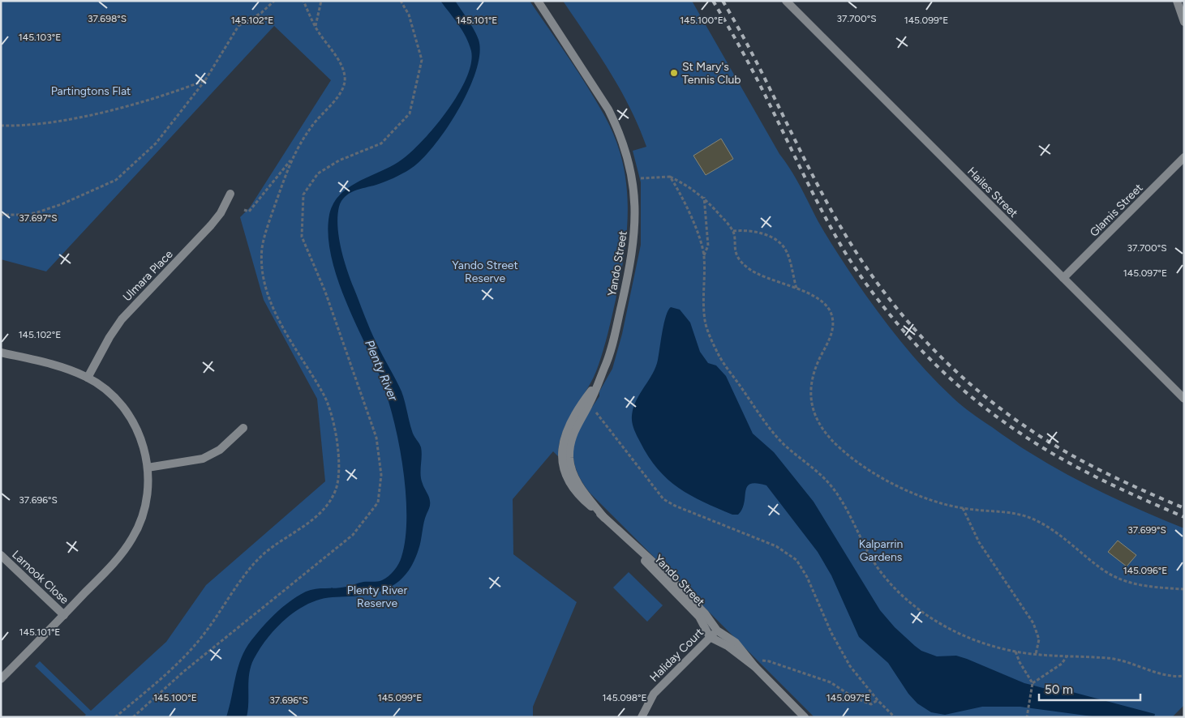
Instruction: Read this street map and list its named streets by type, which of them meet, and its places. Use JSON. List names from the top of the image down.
{
  "streets": {
    "street": [
      "Hailes Street",
      "Glamis Street",
      "Yando Street",
      "Ulmara Place",
      "Larnook Close",
      "Haliday Court"
    ]
  },
  "crossings": [
    ["Hailes Street", "Glamis Street"],
    ["Yando Street", "Haliday Court"]
  ],
  "water": ["Plenty River"],
  "parks": [
    "Partingtons Flat",
    "Yando Street Reserve",
    "Kalparrin Gardens",
    "Plenty River Reserve"
  ],
  "places": ["St Mary's Tennis Club"],
  "scale_bar": "50 m",
  "coordinates": [
    "37.698°S",
    "37.700°S",
    "145.102°E",
    "145.101°E",
    "145.100°E",
    "145.099°E",
    "145.103°E",
    "37.697°S",
    "145.097°E",
    "37.696°S",
    "37.699°S",
    "145.096°E",
    "145.098°E"
  ]
}
